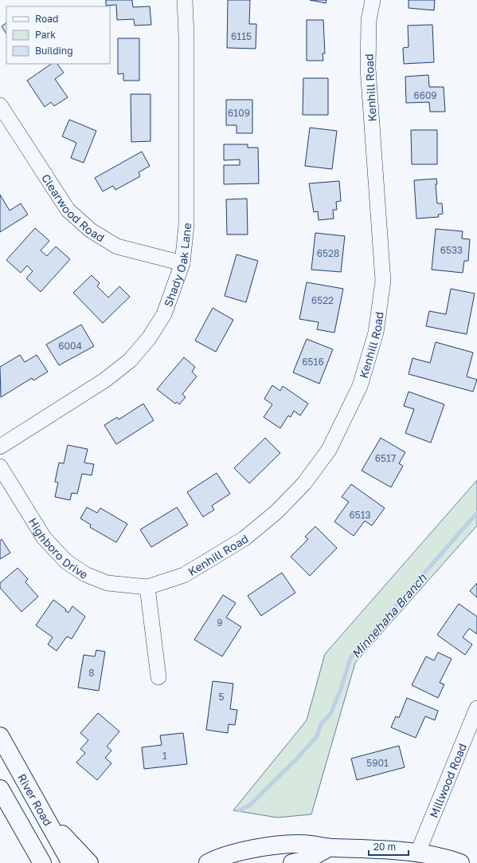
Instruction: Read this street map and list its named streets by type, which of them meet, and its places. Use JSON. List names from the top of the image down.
{
  "streets": {
    "main road": ["River Road"],
    "street": [
      "Kenhill Road",
      "Clearwood Road",
      "Shady Oak Lane",
      "Highboro Drive",
      "Millwood Road"
    ]
  },
  "crossings": [
    ["Kenhill Road", "Highboro Drive"],
    ["Clearwood Road", "Shady Oak Lane"]
  ],
  "water": ["Minnehaha Branch"],
  "house_numbers": [
    "6115",
    "6609",
    "6109",
    "6533",
    "6528",
    "6522",
    "6004",
    "6516",
    "6517",
    "6513",
    "9",
    "8",
    "5",
    "1",
    "5901"
  ],
  "legend": ["Road", "Park", "Building"],
  "scale_bar": "20 m"
}
